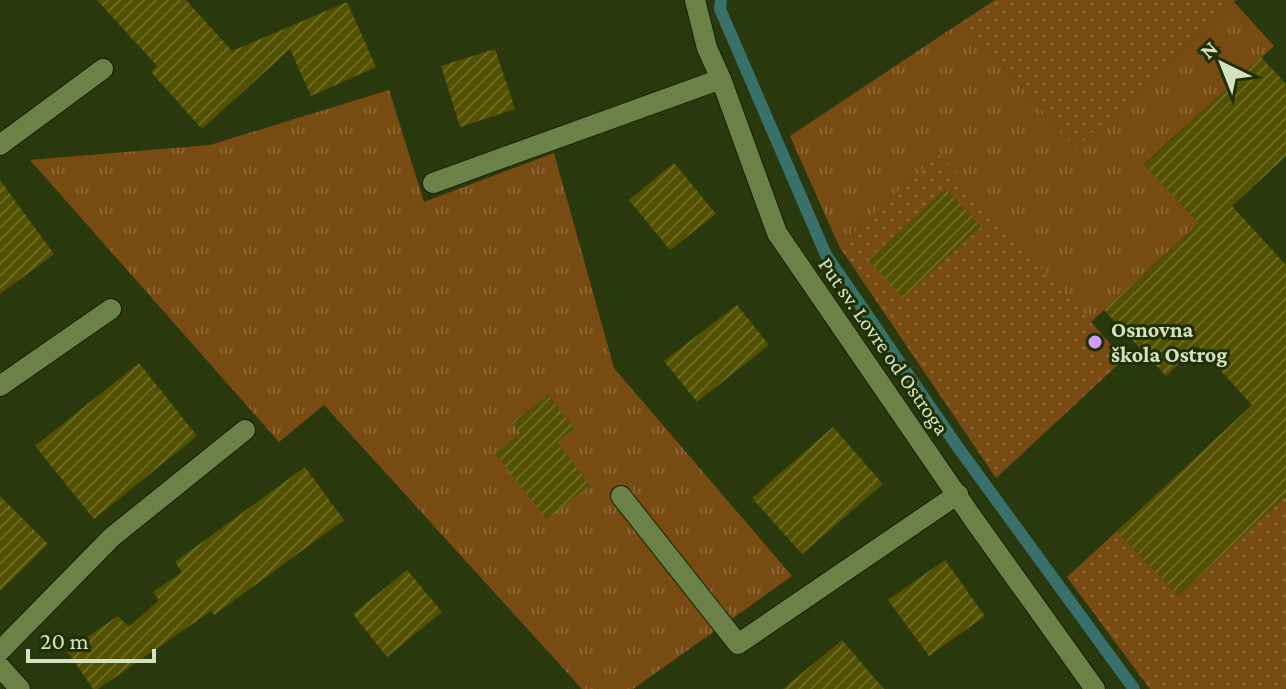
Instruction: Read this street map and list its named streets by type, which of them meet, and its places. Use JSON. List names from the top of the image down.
{
  "streets": {
    "street": ["Put sv. Lovre od Ostroga"]
  },
  "places": ["Osnovna škola Ostrog"],
  "scale_bar": "20 m",
  "north": "top left"
}
